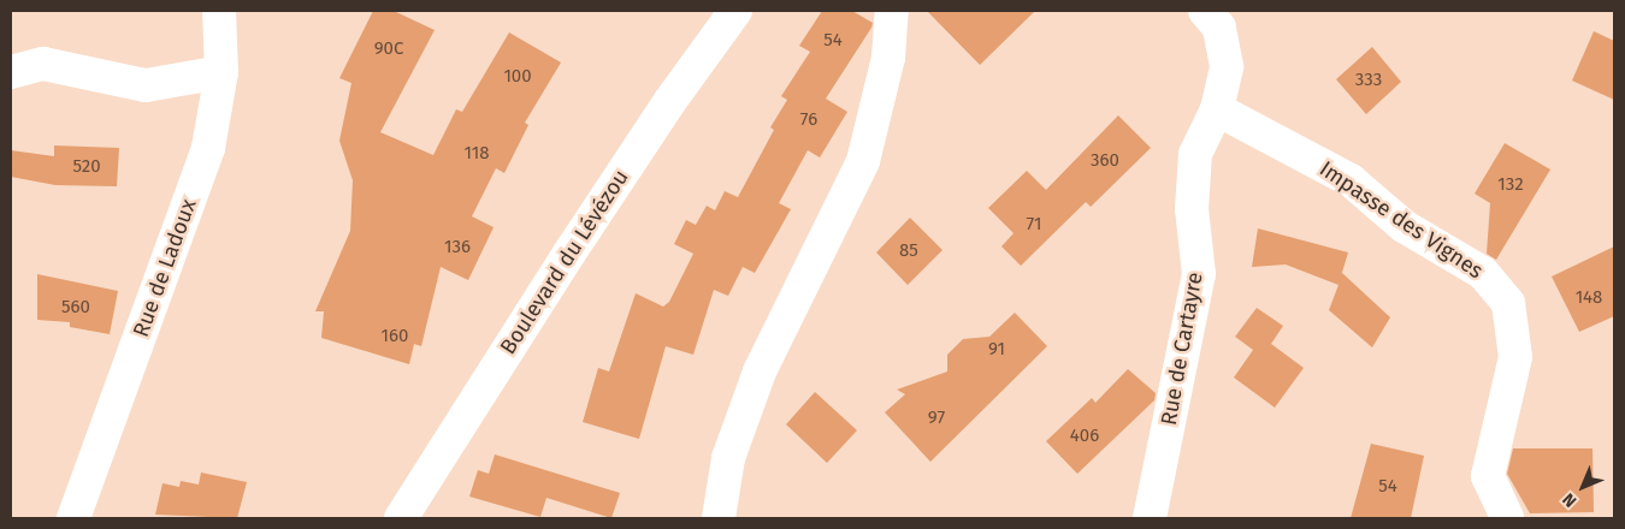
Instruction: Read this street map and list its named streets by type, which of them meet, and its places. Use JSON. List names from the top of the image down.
{
  "streets": {
    "street": [
      "Impasse des Vignes",
      "Boulevard du Lévézou",
      "Rue de Ladoux",
      "Rue de Cartayre"
    ]
  },
  "crossings": [
    ["Impasse des Vignes", "Rue de Cartayre"]
  ],
  "house_numbers": [
    "54",
    "90C",
    "100",
    "333",
    "76",
    "118",
    "360",
    "520",
    "132",
    "71",
    "136",
    "85",
    "148",
    "560",
    "160",
    "91",
    "97",
    "406",
    "54"
  ],
  "north": "bottom left"
}
